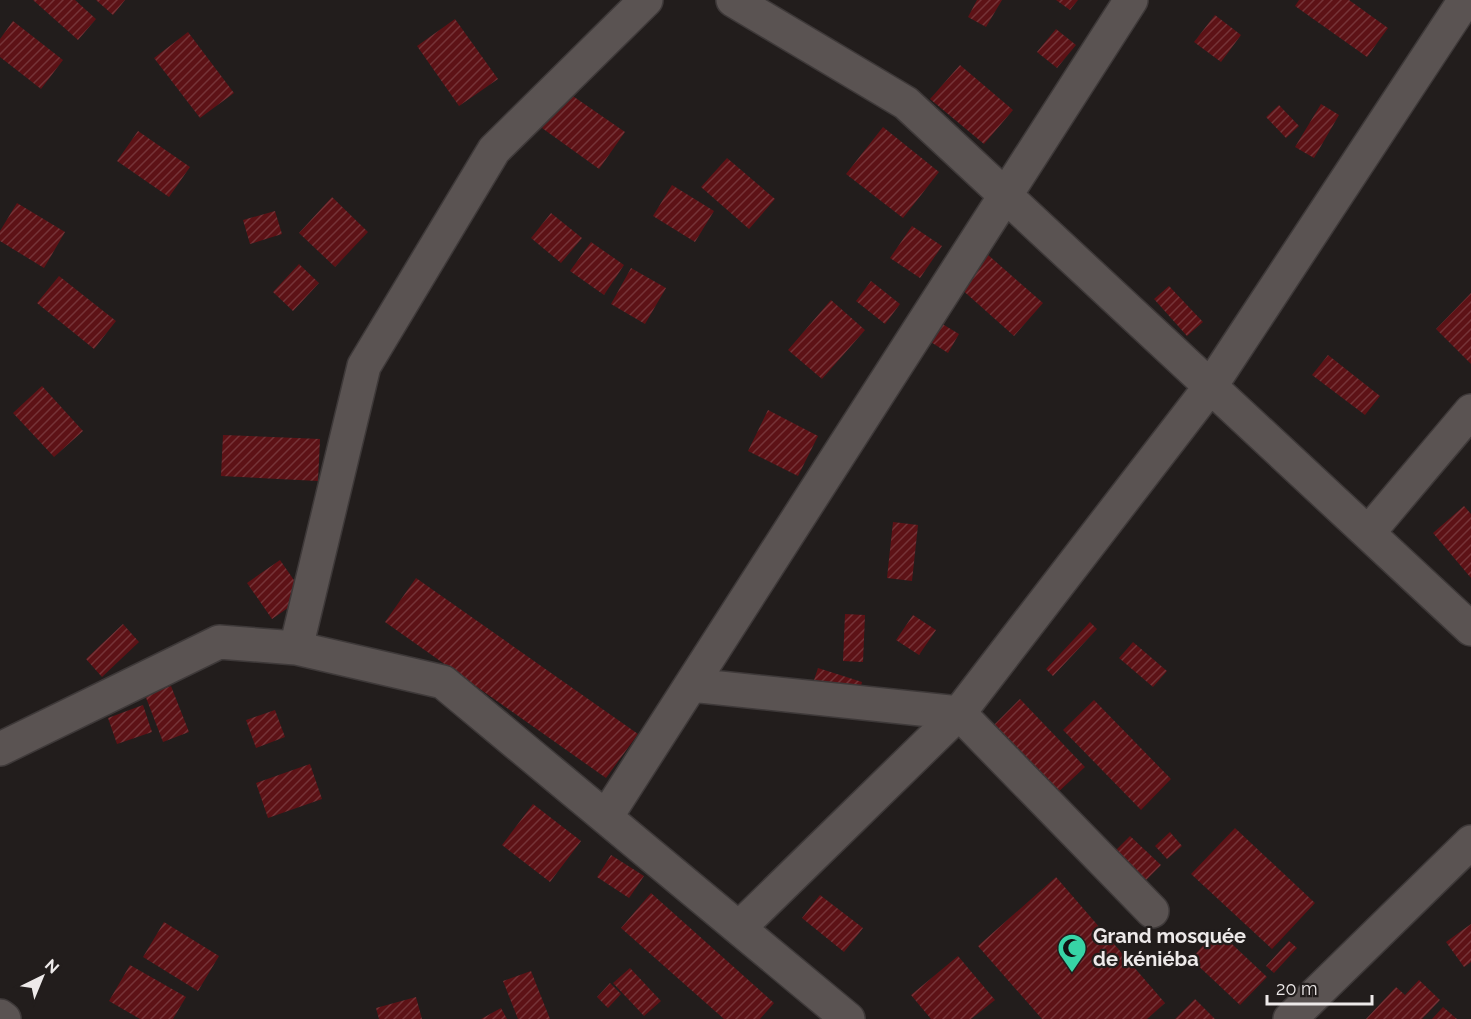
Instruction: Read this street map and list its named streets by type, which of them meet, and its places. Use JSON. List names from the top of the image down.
{
  "places": {
    "mosque": ["Grand mosquée de kéniéba"]
  },
  "scale_bar": "20 m",
  "north": "top right"
}
